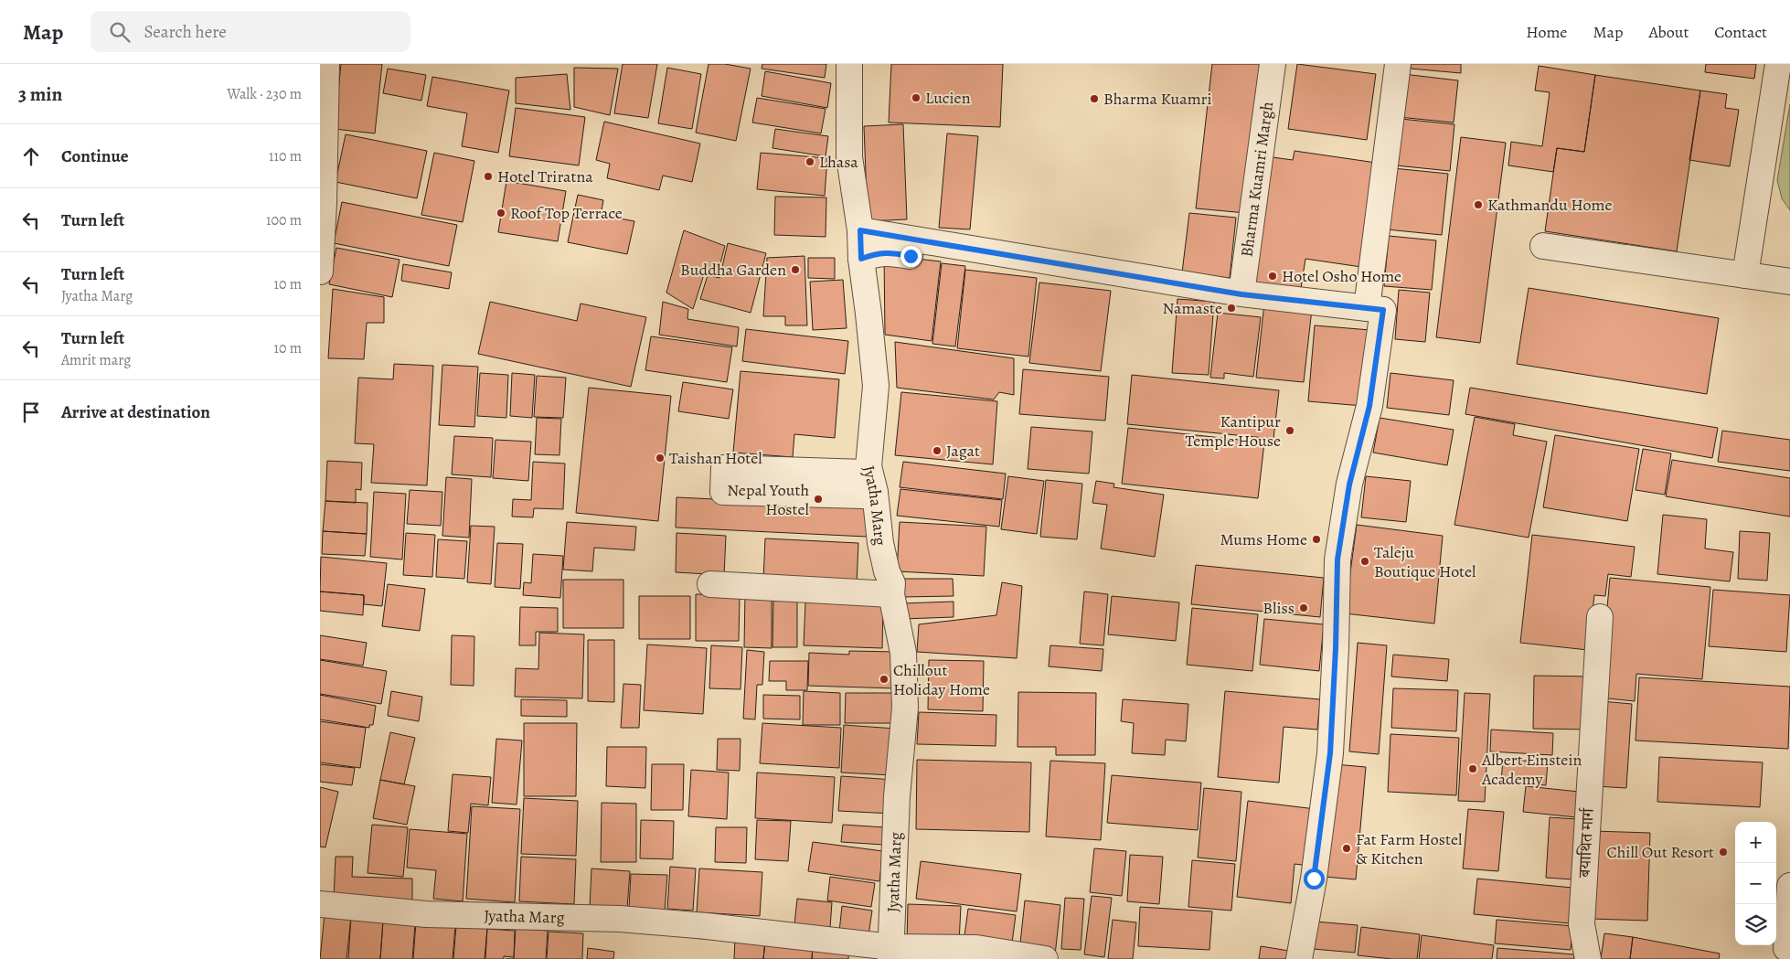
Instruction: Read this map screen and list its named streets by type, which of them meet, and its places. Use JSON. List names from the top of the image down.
{
  "streets": {
    "street": ["Bharma Kuamri Margh", "Jyatha Marg", "बयाथित मार्ग"]
  },
  "places": [
    "Lucien",
    "Bharma Kuamri",
    "Lhasa",
    "Hotel Triratna",
    "Kathmandu Home",
    "Roof Top Terrace",
    "Buddha Garden",
    "Hotel Osho Home",
    "Namaste",
    "Kantipur Temple House",
    "Jagat",
    "Taishan Hotel",
    "Nepal Youth Hostel",
    "Mums Home",
    "Taleju Boutique Hotel",
    "Bliss",
    "Chillout Holiday Home",
    "Albert Einstein Academy",
    "Fat Farm Hostel & Kitchen",
    "Chill Out Resort"
  ],
  "page": {
    "header": "Map",
    "search": "Search here",
    "nav": [
      "Home",
      "Map",
      "About",
      "Contact"
    ],
    "heading": ["3 min", "Walk · 230 m"],
    "list": [
      ["Continue", "110 m"],
      ["Turn left", "100 m"],
      ["Turn left", "Jyatha Marg", "10 m"],
      ["Turn left", "Amrit marg", "10 m"],
      "Arrive at destination"
    ],
    "map_buttons": ["+", "−"]
  }
}
